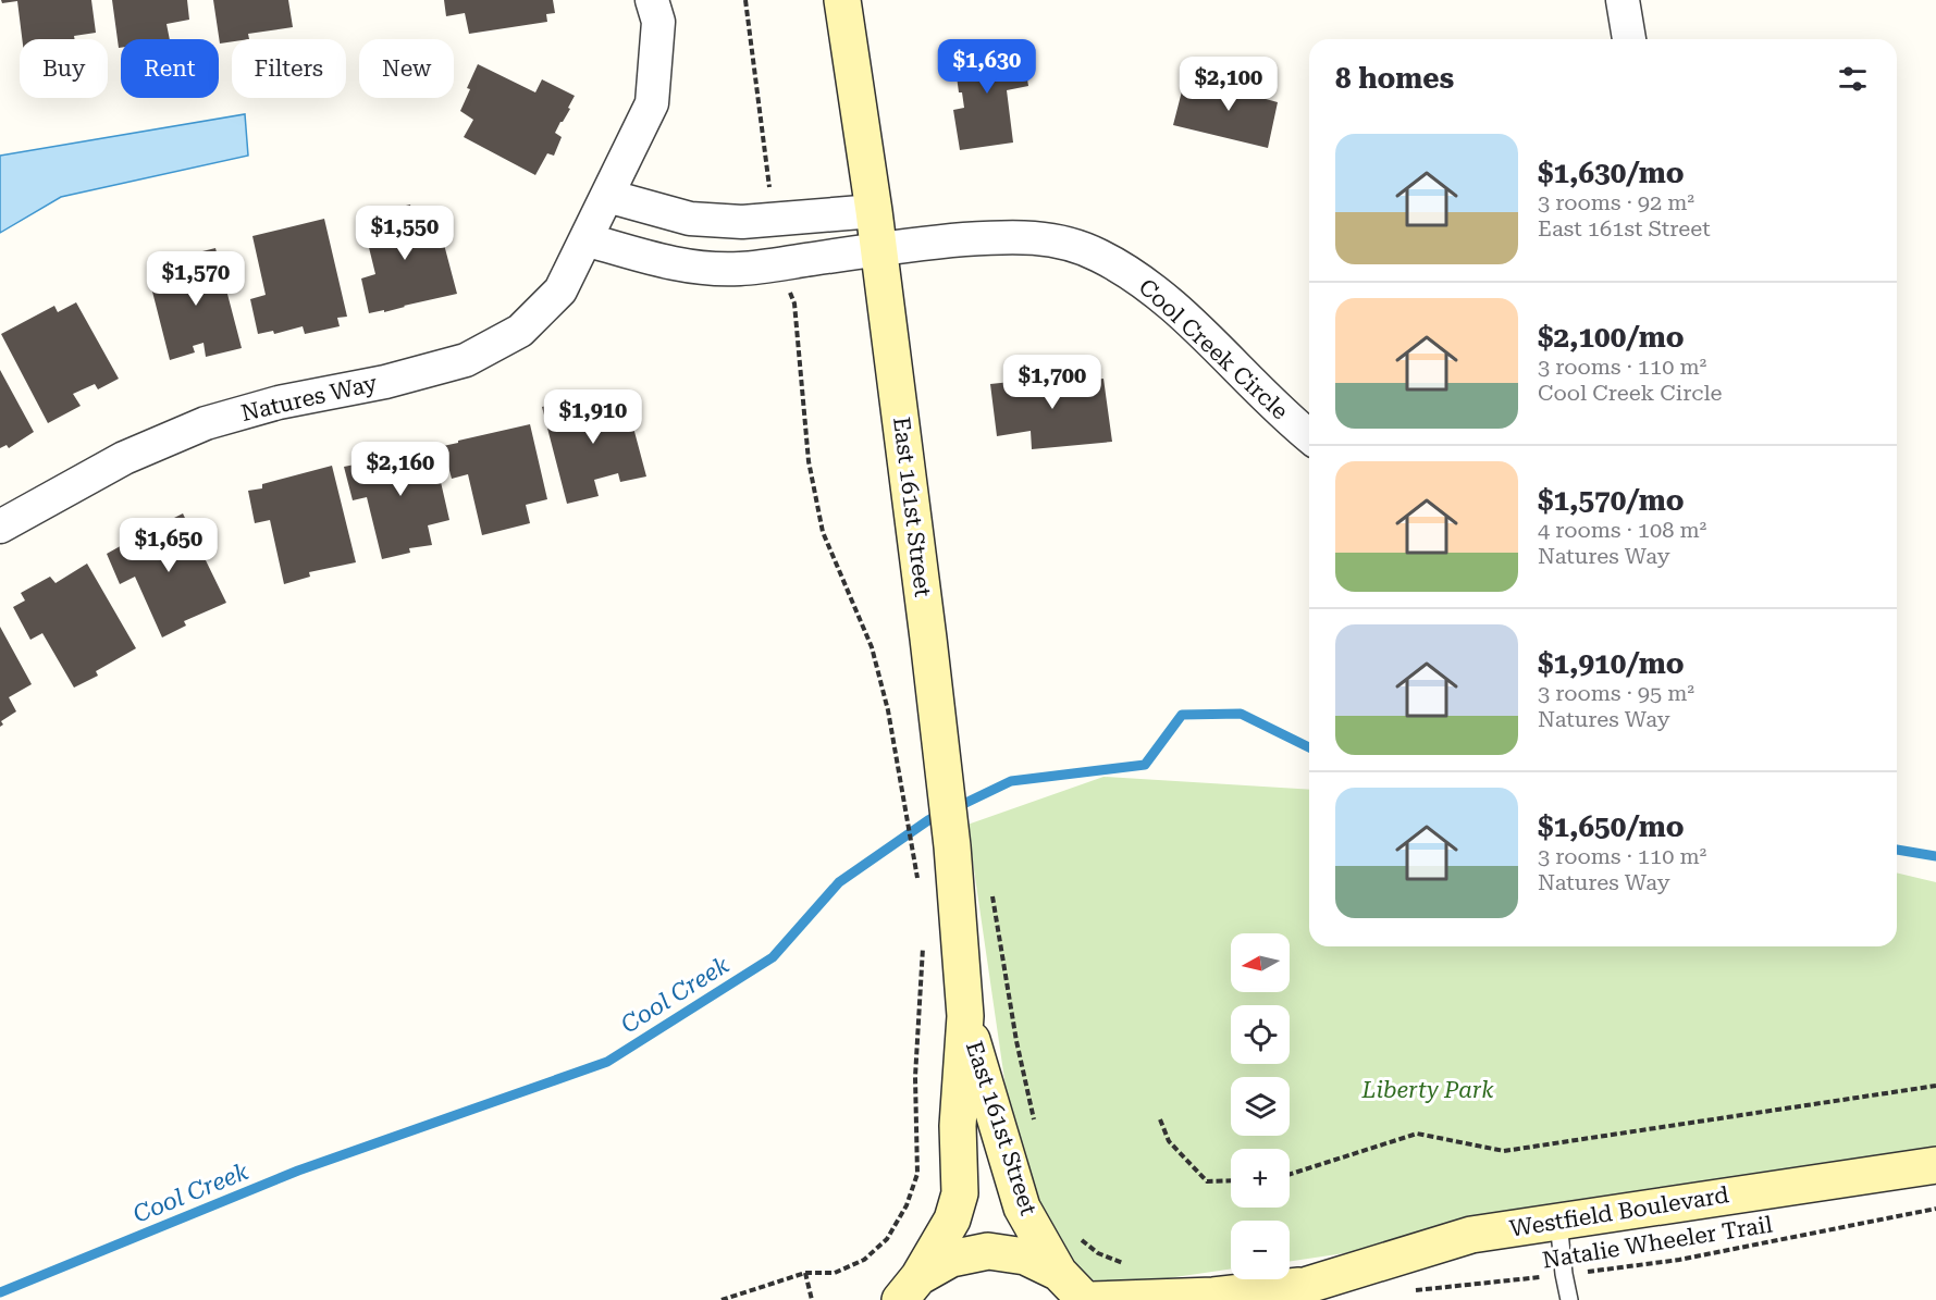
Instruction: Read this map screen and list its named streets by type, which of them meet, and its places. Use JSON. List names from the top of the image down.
{
  "streets": {
    "street": [
      "Cool Creek Circle",
      "Natures Way",
      "East 161st Street",
      "Westfield Boulevard"
    ],
    "path": ["Natalie Wheeler Trail"]
  },
  "crossings": [
    ["Cool Creek Circle", "Natures Way"],
    ["Cool Creek Circle", "East 161st Street"]
  ],
  "water": ["Cool Creek"],
  "parks": ["Liberty Park"],
  "north": "left",
  "page": {
    "price": [
      "$1,630",
      "$2,100",
      "$1,550",
      "$1,570",
      "$1,700",
      "$1,910",
      "$2,160",
      "$1,650"
    ],
    "chip": [
      "Buy",
      "Rent",
      "Filters",
      "New"
    ],
    "heading": "8 homes",
    "list": [
      {
        "name": "$1,630/mo",
        "note": "3 rooms · 92 m² · East 161st Street"
      },
      {
        "name": "$2,100/mo",
        "note": "3 rooms · 110 m² · Cool Creek Circle"
      },
      {
        "name": "$1,570/mo",
        "note": "4 rooms · 108 m² · Natures Way"
      },
      {
        "name": "$1,910/mo",
        "note": "3 rooms · 95 m² · Natures Way"
      },
      {
        "name": "$1,650/mo",
        "note": "3 rooms · 110 m² · Natures Way"
      }
    ],
    "map_buttons": ["+", "−"]
  }
}
